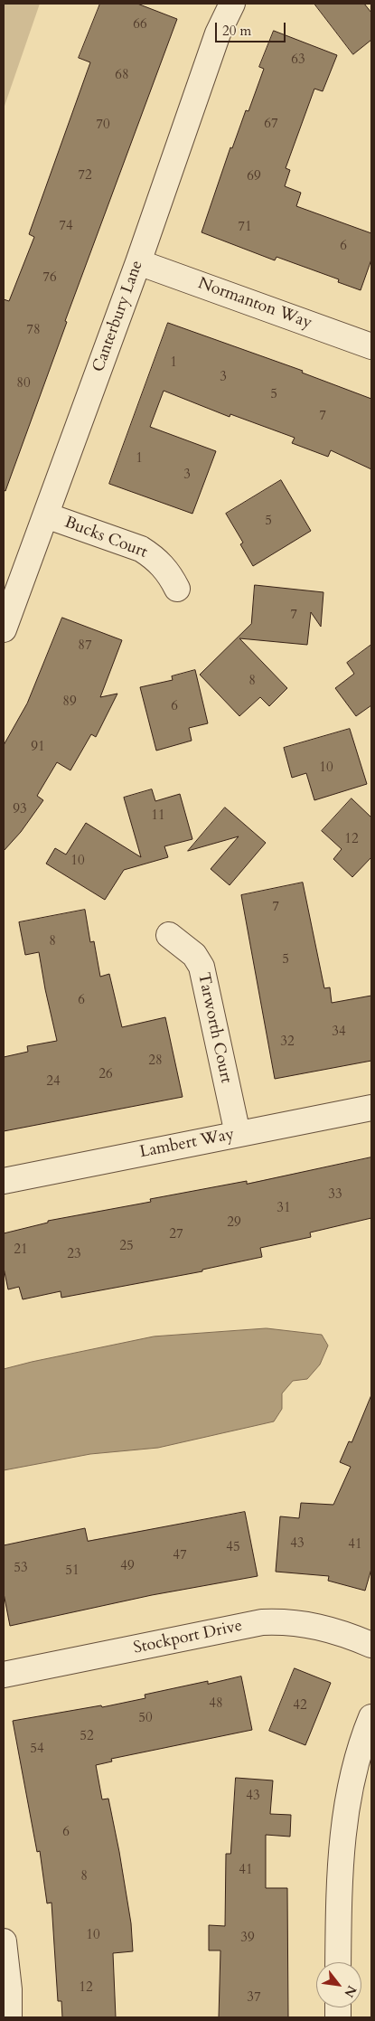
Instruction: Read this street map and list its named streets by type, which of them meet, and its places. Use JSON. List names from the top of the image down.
{
  "streets": {
    "street": [
      "Normanton Way",
      "Canterbury Lane",
      "Bucks Court",
      "Tarworth Court",
      "Lambert Way",
      "Stockport Drive"
    ]
  },
  "crossings": [
    ["Normanton Way", "Canterbury Lane"],
    ["Canterbury Lane", "Bucks Court"],
    ["Tarworth Court", "Lambert Way"]
  ],
  "house_numbers": [
    "66",
    "63",
    "68",
    "67",
    "70",
    "72",
    "69",
    "74",
    "71",
    "6",
    "76",
    "78",
    "1",
    "3",
    "80",
    "5",
    "7",
    "1",
    "3",
    "5",
    "7",
    "87",
    "8",
    "89",
    "6",
    "91",
    "10",
    "93",
    "11",
    "12",
    "10",
    "7",
    "8",
    "5",
    "6",
    "34",
    "32",
    "28",
    "26",
    "24",
    "33",
    "31",
    "29",
    "27",
    "25",
    "21",
    "23",
    "43",
    "41",
    "45",
    "47",
    "49",
    "53",
    "51",
    "48",
    "42",
    "50",
    "52",
    "54",
    "43",
    "6",
    "41",
    "8",
    "10",
    "39",
    "12",
    "37"
  ],
  "scale_bar": "20 m",
  "north": "bottom right"
}
